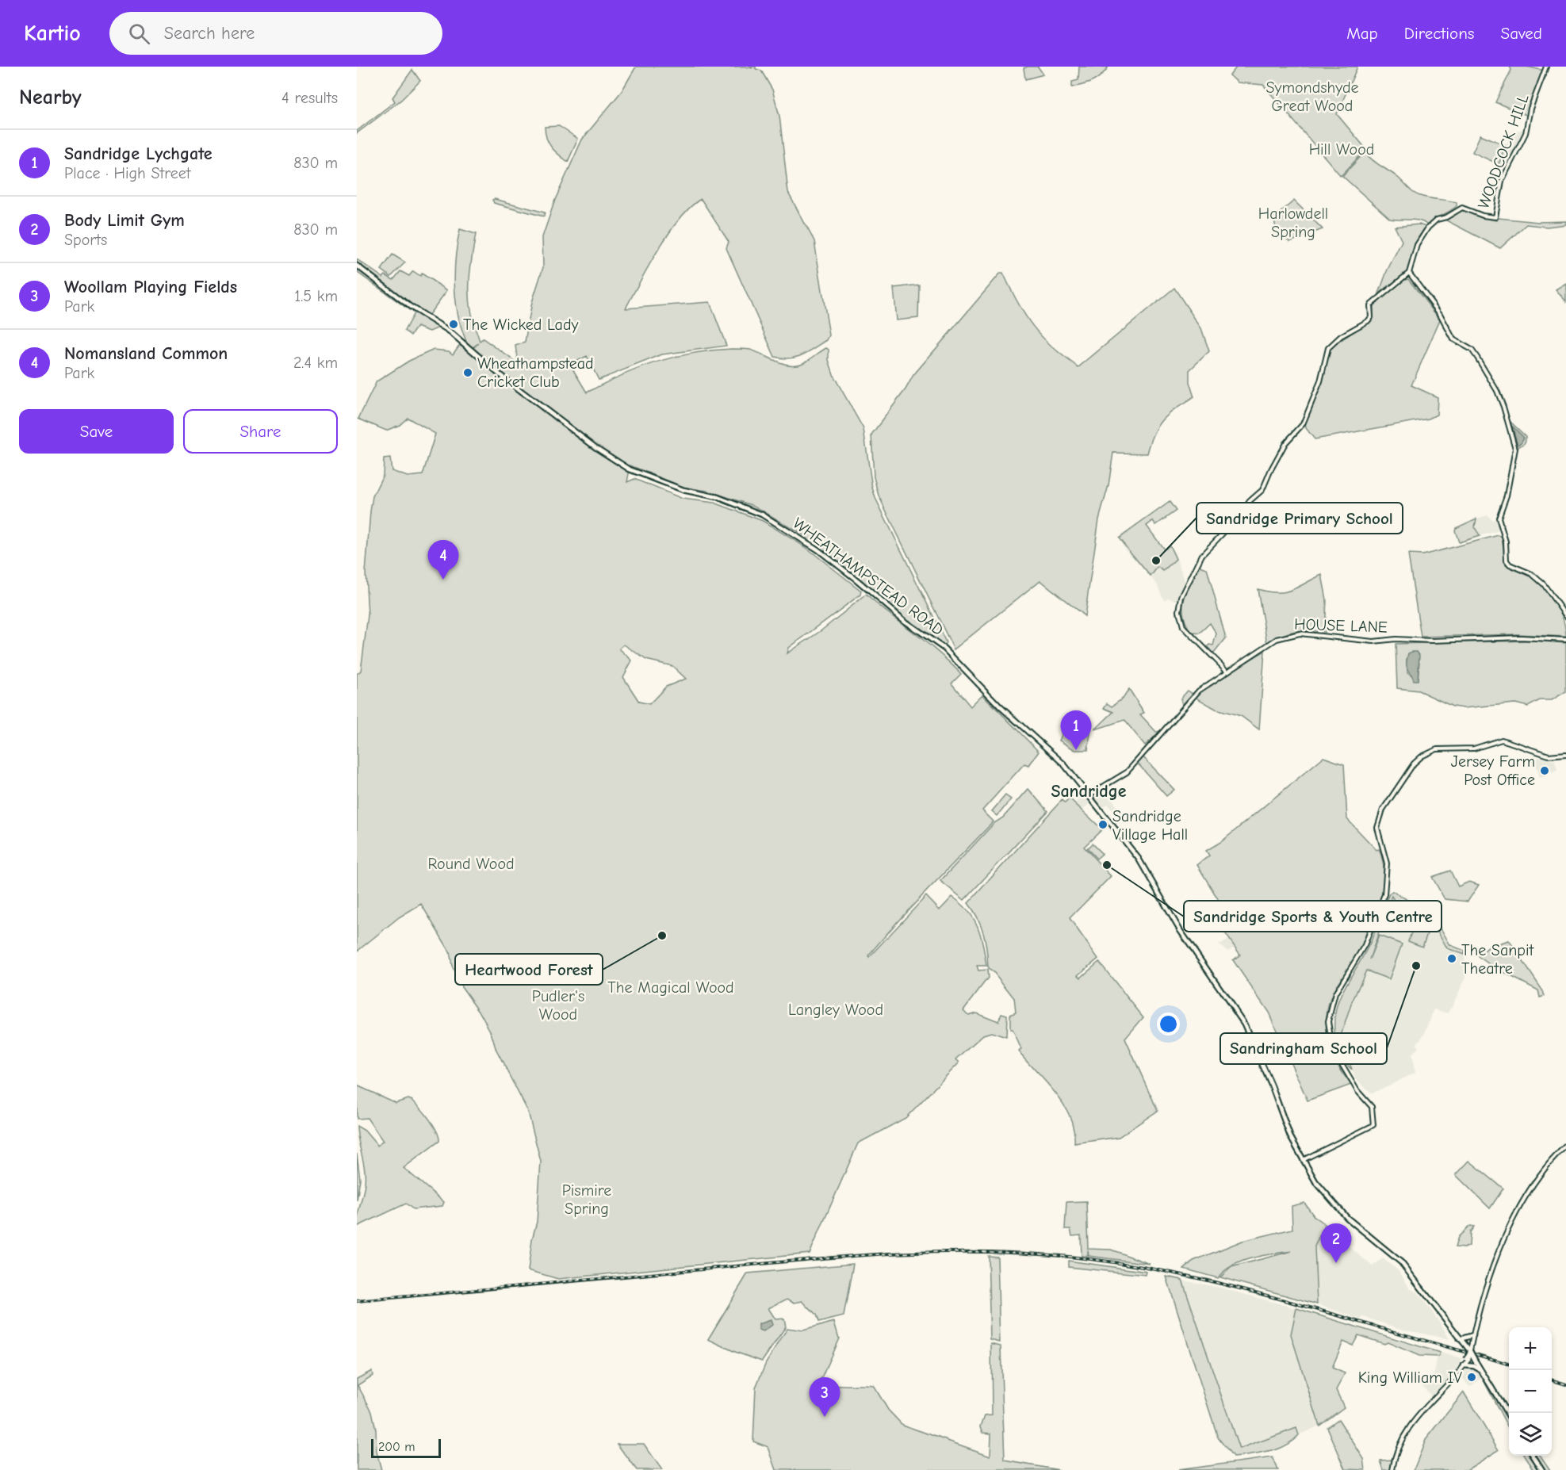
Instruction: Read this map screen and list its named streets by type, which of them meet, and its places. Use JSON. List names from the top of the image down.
{
  "streets": {
    "main road": ["WHEATHAMPSTEAD ROAD"],
    "street": ["WOODCOCK HILL", "HOUSE LANE"]
  },
  "crossings": [
    ["WHEATHAMPSTEAD ROAD", "HOUSE LANE"]
  ],
  "districts": ["Sandridge"],
  "parks": [
    "Symondshyde Great Wood",
    "Hill Wood",
    "Harlowdell Spring",
    "Round Wood",
    "The Magical Wood",
    "Pudler's Wood",
    "Langley Wood",
    "Pismire Spring"
  ],
  "places": [
    "The Wicked Lady",
    "Wheathampstead Cricket Club",
    "Sandridge Primary School",
    "Jersey Farm Post Office",
    "Sandridge Village Hall",
    "Sandridge Sports & Youth Centre",
    "Heartwood Forest",
    "The Sanpit Theatre",
    "Sandringham School",
    "King William IV"
  ],
  "scale_bar": "200 m",
  "page": {
    "header": "Kartio",
    "search": "Search here",
    "nav": ["Map", "Directions", "Saved"],
    "heading": ["Nearby", "4 results"],
    "list": [
      {
        "mark": "1",
        "name": "Sandridge Lychgate",
        "note": "Place · High Street",
        "value": "830 m"
      },
      {
        "mark": "2",
        "name": "Body Limit Gym",
        "note": "Sports",
        "value": "830 m"
      },
      {
        "mark": "3",
        "name": "Woollam Playing Fields",
        "note": "Park",
        "value": "1.5 km"
      },
      {
        "mark": "4",
        "name": "Nomansland Common",
        "note": "Park",
        "value": "2.4 km"
      }
    ],
    "buttons": ["Save", "Share"],
    "pins": [
      "4",
      "1",
      "2",
      "3"
    ],
    "map_buttons": ["+", "−"],
    "scale": "200 m"
  }
}
